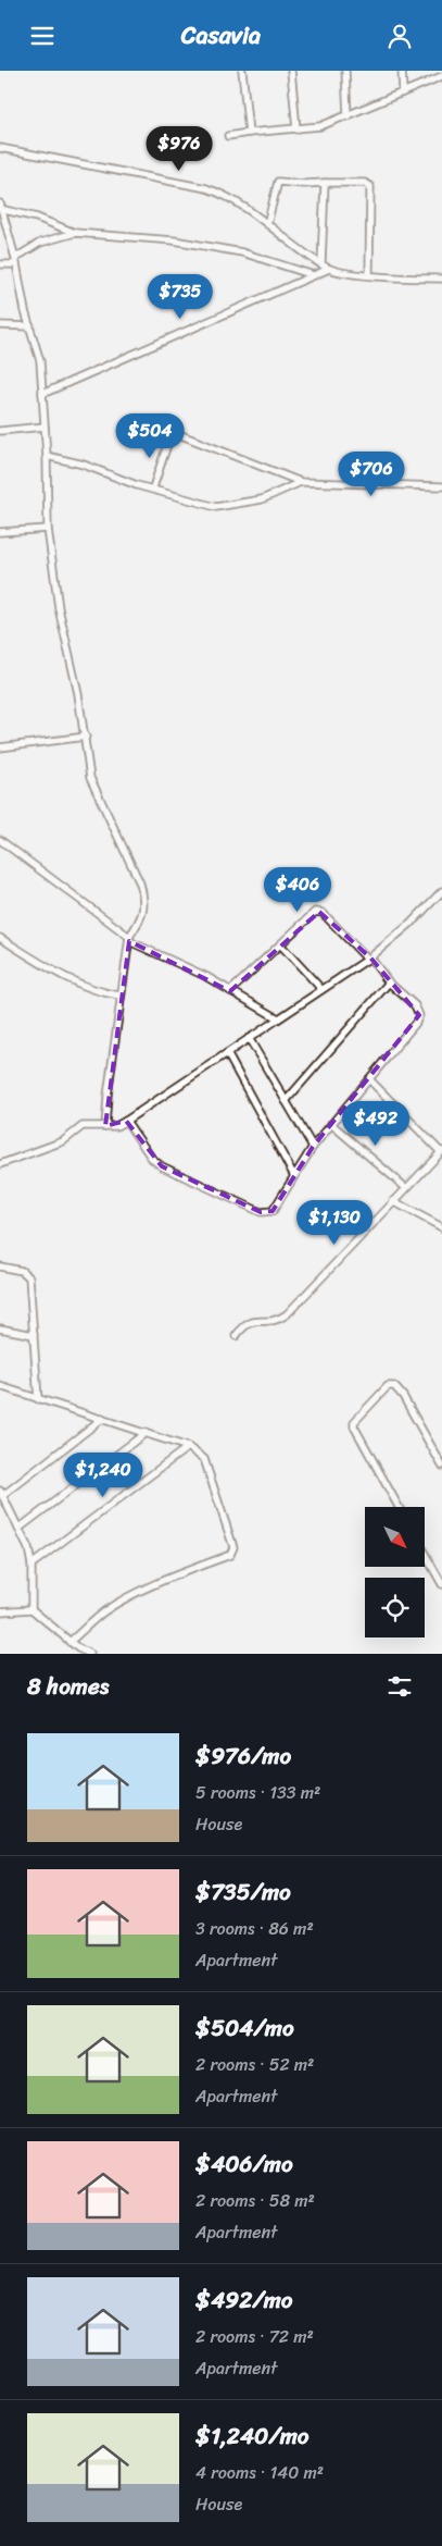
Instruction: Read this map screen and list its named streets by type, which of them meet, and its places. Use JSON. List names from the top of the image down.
{
  "north": "bottom right",
  "page": {
    "header": "Casavia",
    "price": [
      "$976",
      "$735",
      "$504",
      "$706",
      "$406",
      "$492",
      "$1,130",
      "$1,240"
    ],
    "heading": "8 homes",
    "list": [
      {
        "name": "$976/mo",
        "note": "5 rooms · 133 m² · House"
      },
      {
        "name": "$735/mo",
        "note": "3 rooms · 86 m² · Apartment"
      },
      {
        "name": "$504/mo",
        "note": "2 rooms · 52 m² · Apartment"
      },
      {
        "name": "$406/mo",
        "note": "2 rooms · 58 m² · Apartment"
      },
      {
        "name": "$492/mo",
        "note": "2 rooms · 72 m² · Apartment"
      },
      {
        "name": "$1,240/mo",
        "note": "4 rooms · 140 m² · House"
      }
    ]
  }
}
